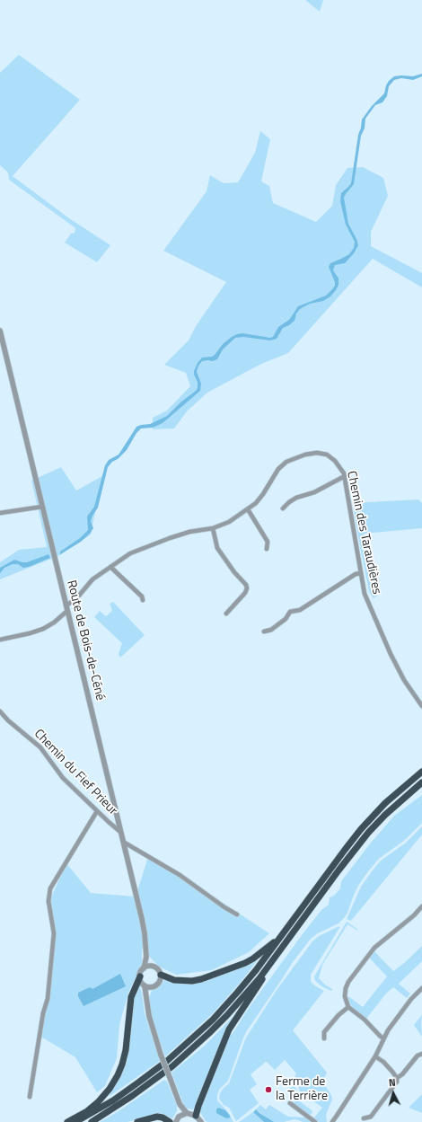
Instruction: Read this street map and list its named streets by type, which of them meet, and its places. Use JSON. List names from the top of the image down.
{
  "streets": {
    "street": ["Chemin des Taraudières", "Route de Bois-de-Céné", "Chemin du Fief Prieur"]
  },
  "crossings": [
    ["Chemin des Taraudières", "Route de Bois-de-Céné"],
    ["Route de Bois-de-Céné", "Chemin du Fief Prieur"]
  ],
  "places": ["Ferme de la Terrière"],
  "north": "top"
}
